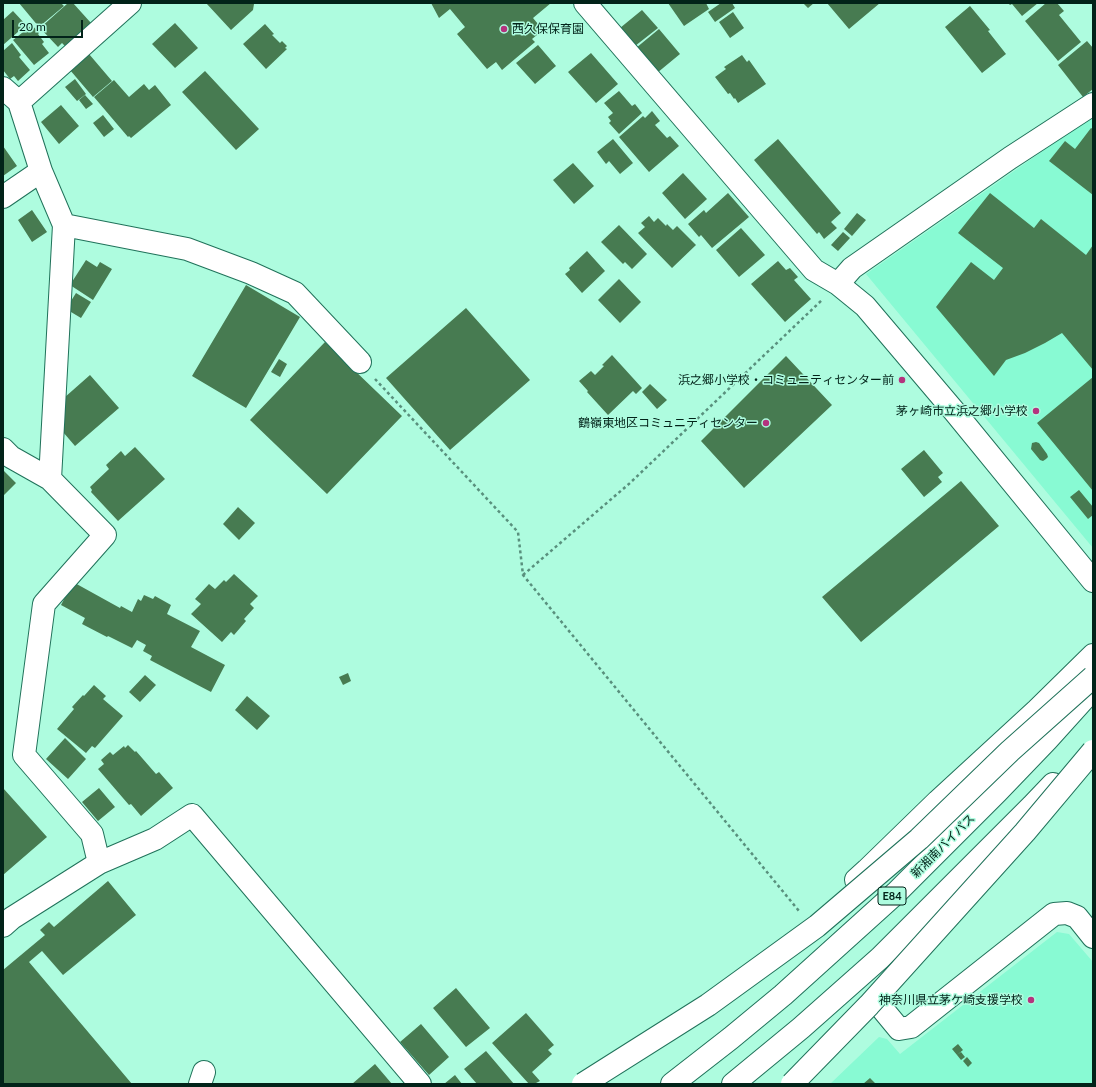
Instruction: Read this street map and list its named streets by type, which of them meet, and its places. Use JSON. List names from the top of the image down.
{
  "streets": {
    "main road": ["新湘南バイパス", "E84"]
  },
  "places": [
    "西久保保育園",
    "浜之郷小学校・コミュニティセンター前",
    "茅ヶ崎市立浜之郷小学校",
    "鶴嶺東地区コミュニティセンター",
    "神奈川県立茅ケ崎支援学校"
  ],
  "scale_bar": "20 m"
}
